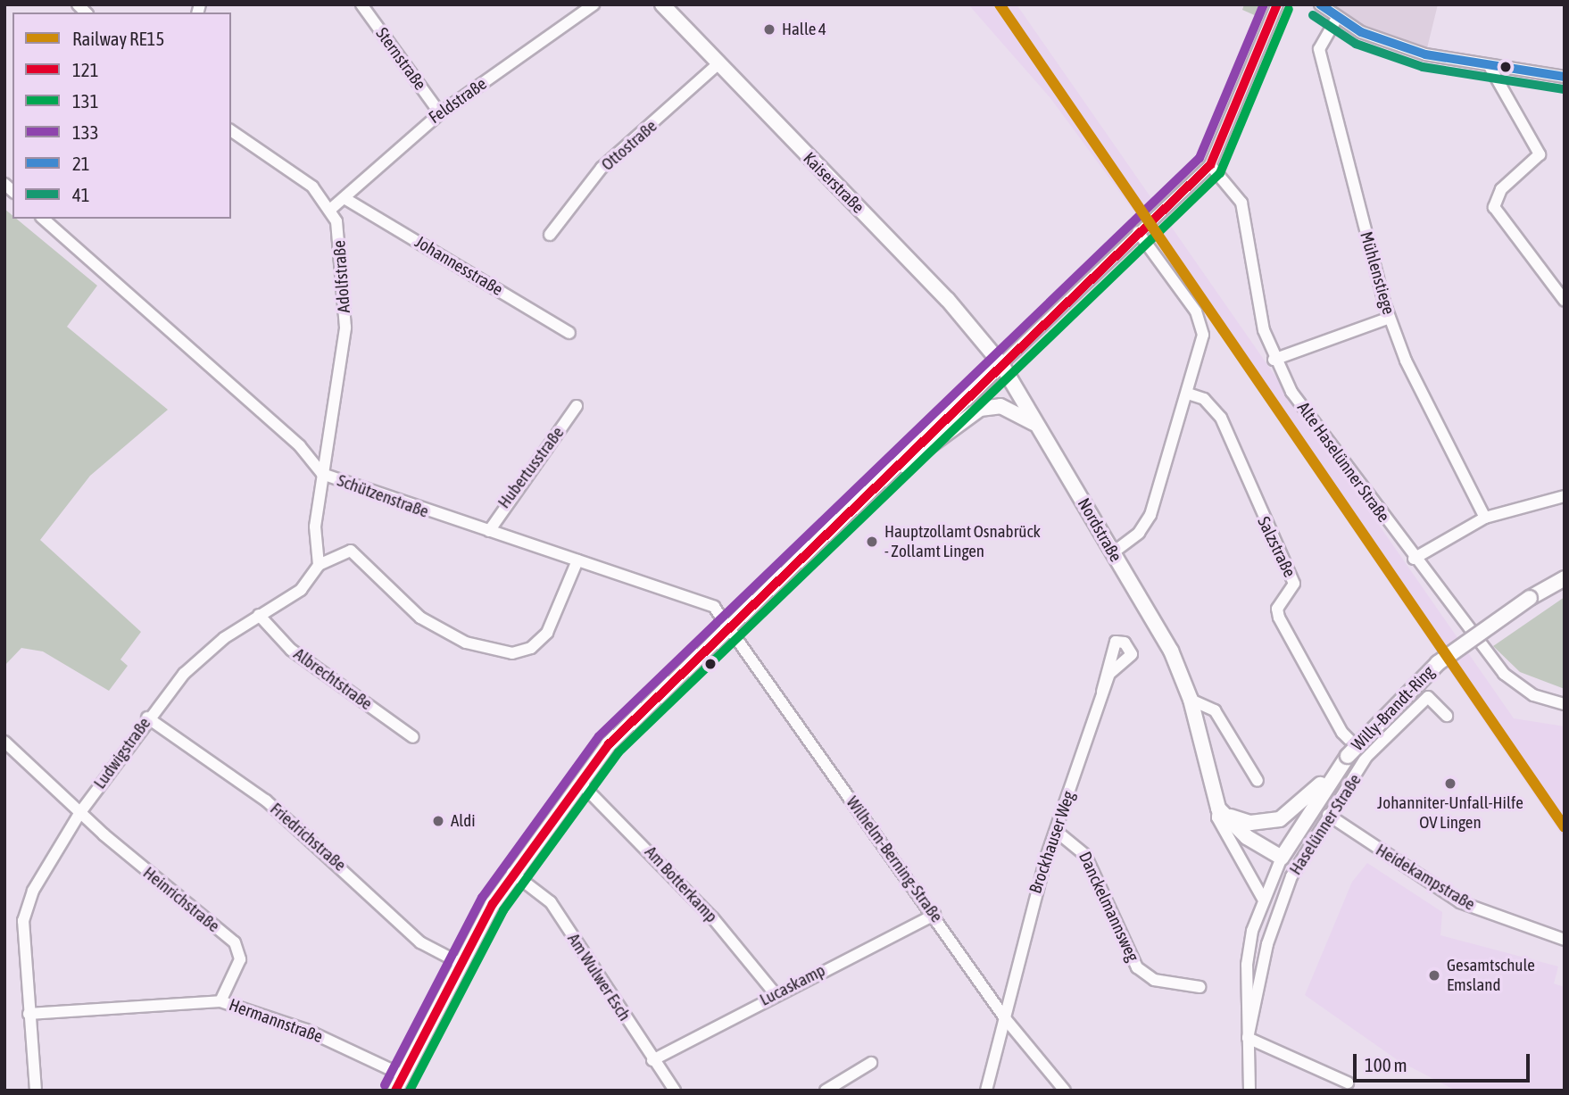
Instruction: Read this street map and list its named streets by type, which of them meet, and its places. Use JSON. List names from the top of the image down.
{
  "streets": {
    "main road": ["Kaiserstraße", "Nordstraße", "Willy-Brandt-Ring"],
    "street": [
      "Sternstraße",
      "Feldstraße",
      "Ottostraße",
      "Johannesstraße",
      "Mühlenstiege",
      "Adolfstraße",
      "Alte Haselünner Straße",
      "Hubertusstraße",
      "Schützenstraße",
      "Salzstraße",
      "Albrechtstraße",
      "Ludwigstraße",
      "Haselünner Straße",
      "Friedrichstraße",
      "Brockhauser Weg",
      "Wilhelm-Berning-Straße",
      "Heidekampstraße",
      "Am Botterkamp",
      "Heinrichstraße",
      "Danckelmannsweg",
      "Am Wulwer Esch",
      "Lucaskamp",
      "Hermannstraße"
    ]
  },
  "crossings": [
    ["Sternstraße", "Feldstraße"],
    ["Feldstraße", "Johannesstraße"],
    ["Feldstraße", "Adolfstraße"],
    ["Ottostraße", "Kaiserstraße"],
    ["Kaiserstraße", "Nordstraße"],
    ["Adolfstraße", "Schützenstraße"],
    ["Hubertusstraße", "Schützenstraße"],
    ["Schützenstraße", "Wilhelm-Berning-Straße"],
    ["Salzstraße", "Haselünner Straße"],
    ["Albrechtstraße", "Ludwigstraße"],
    ["Willy-Brandt-Ring", "Haselünner Straße"],
    ["Ludwigstraße", "Friedrichstraße"],
    ["Ludwigstraße", "Heinrichstraße"],
    ["Ludwigstraße", "Hermannstraße"],
    ["Haselünner Straße", "Heidekampstraße"],
    ["Brockhauser Weg", "Wilhelm-Berning-Straße"],
    ["Brockhauser Weg", "Danckelmannsweg"],
    ["Wilhelm-Berning-Straße", "Lucaskamp"],
    ["Am Botterkamp", "Lucaskamp"],
    ["Heinrichstraße", "Hermannstraße"],
    ["Am Wulwer Esch", "Lucaskamp"]
  ],
  "places": [
    "Halle 4",
    "Hauptzollamt Osnabrück - Zollamt Lingen",
    "Johanniter-Unfall-Hilfe OV Lingen",
    "Aldi",
    "Gesamtschule Emsland"
  ],
  "lines": [
    "rail line RE15",
    "transit line 121",
    "transit line 133",
    "transit line 21",
    "transit line 131",
    "transit line 41"
  ],
  "legend": [
    "Railway RE15",
    "121",
    "131",
    "133",
    "21",
    "41"
  ],
  "scale_bar": "100 m"
}
